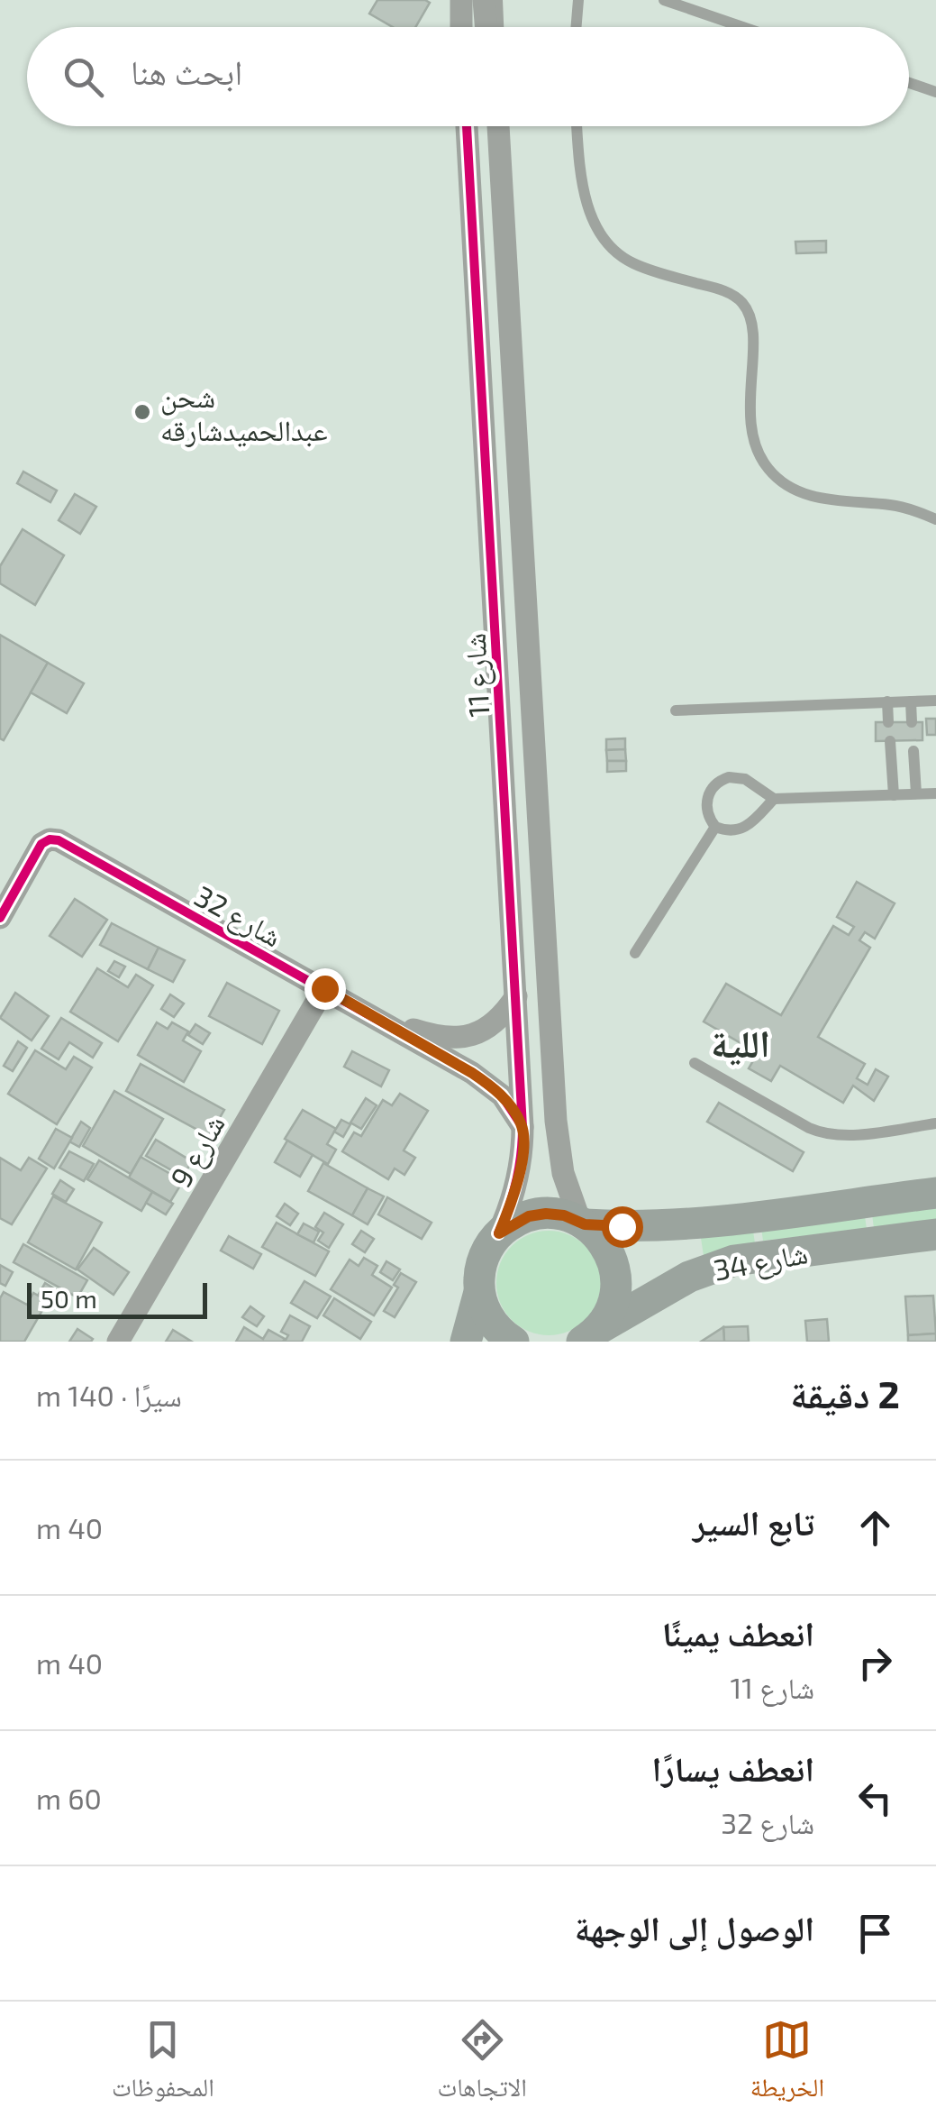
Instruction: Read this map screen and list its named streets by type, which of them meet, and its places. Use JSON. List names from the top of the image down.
{
  "streets": {
    "street": [
      "شارع 11",
      "شارع 32",
      "شارع 9",
      "شارع 34"
    ]
  },
  "crossings": [
    ["شارع 11", "شارع 32"],
    ["شارع 11", "شارع 34"],
    ["شارع 32", "شارع 9"]
  ],
  "districts": ["اللية"],
  "places": ["شحن عبدالحميدشارقه"],
  "scale_bar": "50 m",
  "page": {
    "search": "ابحث هنا",
    "scale": "50 m",
    "heading": ["2 دقيقة", "سيرًا · 140 m"],
    "list": [
      ["تابع السير", "40 m"],
      ["انعطف يمينًا", "شارع 11", "40 m"],
      ["انعطف يسارًا", "شارع 32", "60 m"],
      "الوصول إلى الوجهة"
    ],
    "nav": ["الخريطة", "الاتجاهات", "المحفوظات"]
  }
}
